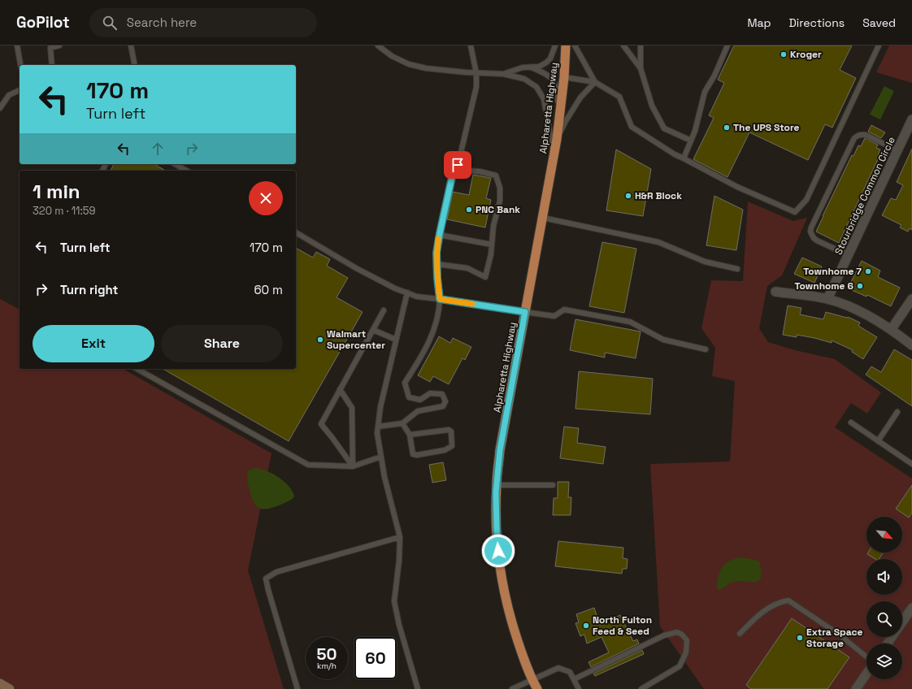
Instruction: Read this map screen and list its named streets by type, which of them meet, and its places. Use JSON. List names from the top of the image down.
{
  "streets": {
    "main road": ["Alpharetta Highway"],
    "street": ["Stourbridge Common Circle"]
  },
  "places": [
    "Kroger",
    "The UPS Store",
    "H&R Block",
    "PNC Bank",
    "Townhome 7",
    "Townhome 6",
    "Walmart Supercenter",
    "North Fulton Feed & Seed",
    "Extra Space Storage"
  ],
  "north": "bottom right",
  "page": {
    "header": "GoPilot",
    "search": "Search here",
    "nav": ["Map", "Directions", "Saved"],
    "turn": ["170 m", "Turn left"],
    "heading": ["1 min", "320 m · 11:59"],
    "list": [
      {
        "name": "Turn left",
        "value": "170 m"
      },
      {
        "name": "Turn right",
        "value": "60 m"
      }
    ],
    "buttons": ["Exit", "Share"],
    "speed": "50 km/h",
    "limit": "60"
  }
}
